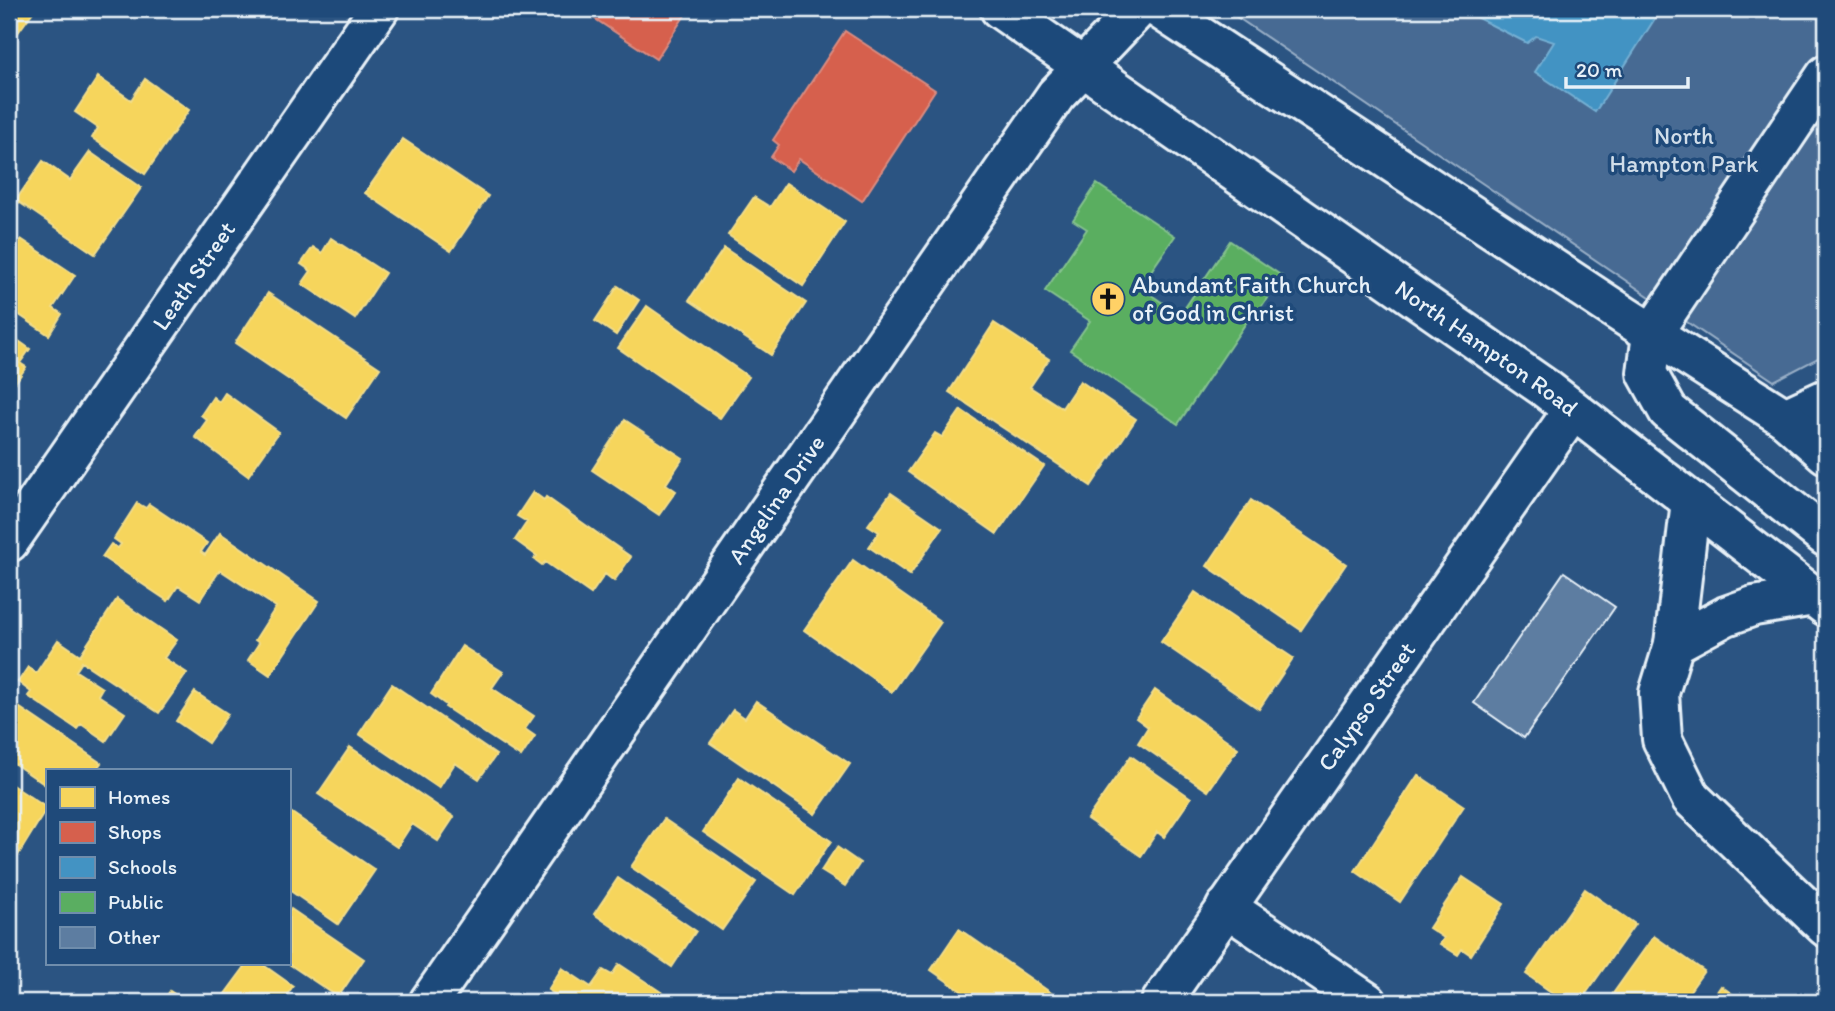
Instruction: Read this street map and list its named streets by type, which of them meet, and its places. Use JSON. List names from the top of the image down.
{
  "streets": {
    "street": [
      "Leath Street",
      "North Hampton Road",
      "Angelina Drive",
      "Calypso Street"
    ]
  },
  "crossings": [
    ["North Hampton Road", "Angelina Drive"],
    ["North Hampton Road", "Calypso Street"]
  ],
  "parks": ["North Hampton Park"],
  "places": {
    "church": ["Abundant Faith Church of God in Christ"]
  },
  "legend": [
    "Homes",
    "Shops",
    "Schools",
    "Public",
    "Other"
  ],
  "scale_bar": "20 m"
}
